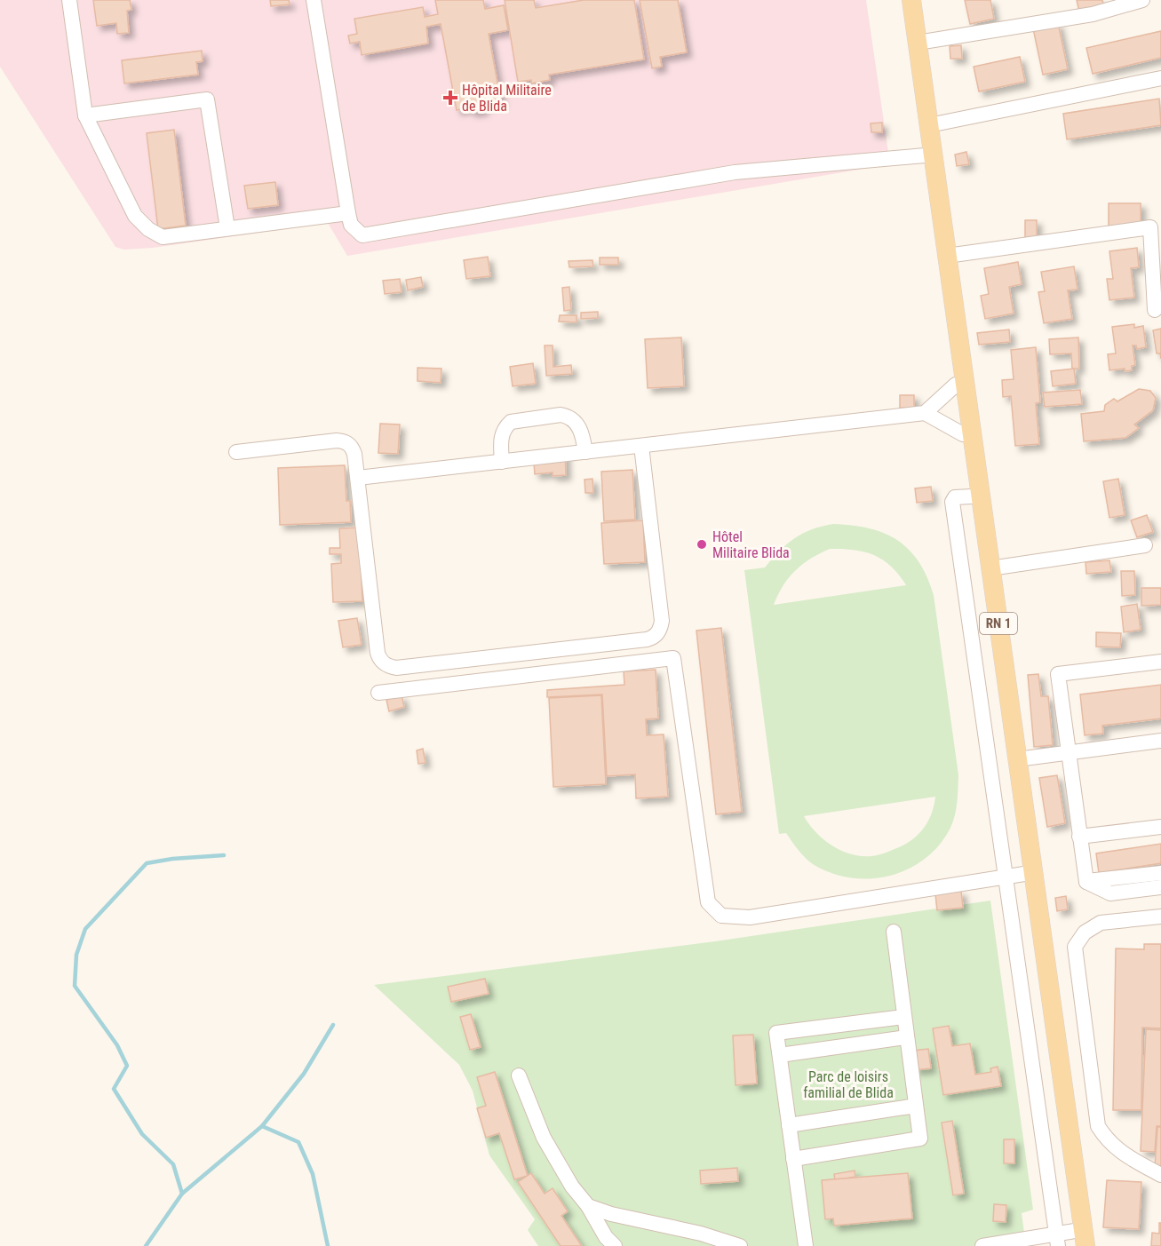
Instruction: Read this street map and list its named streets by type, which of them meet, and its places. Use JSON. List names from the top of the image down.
{
  "streets": {
    "main road": ["RN 1"]
  },
  "parks": ["Parc de loisirs familial de Blida"],
  "places": {
    "health": ["Hôpital Militaire de Blida"],
    "other": ["Hôtel Militaire Blida"]
  }
}
